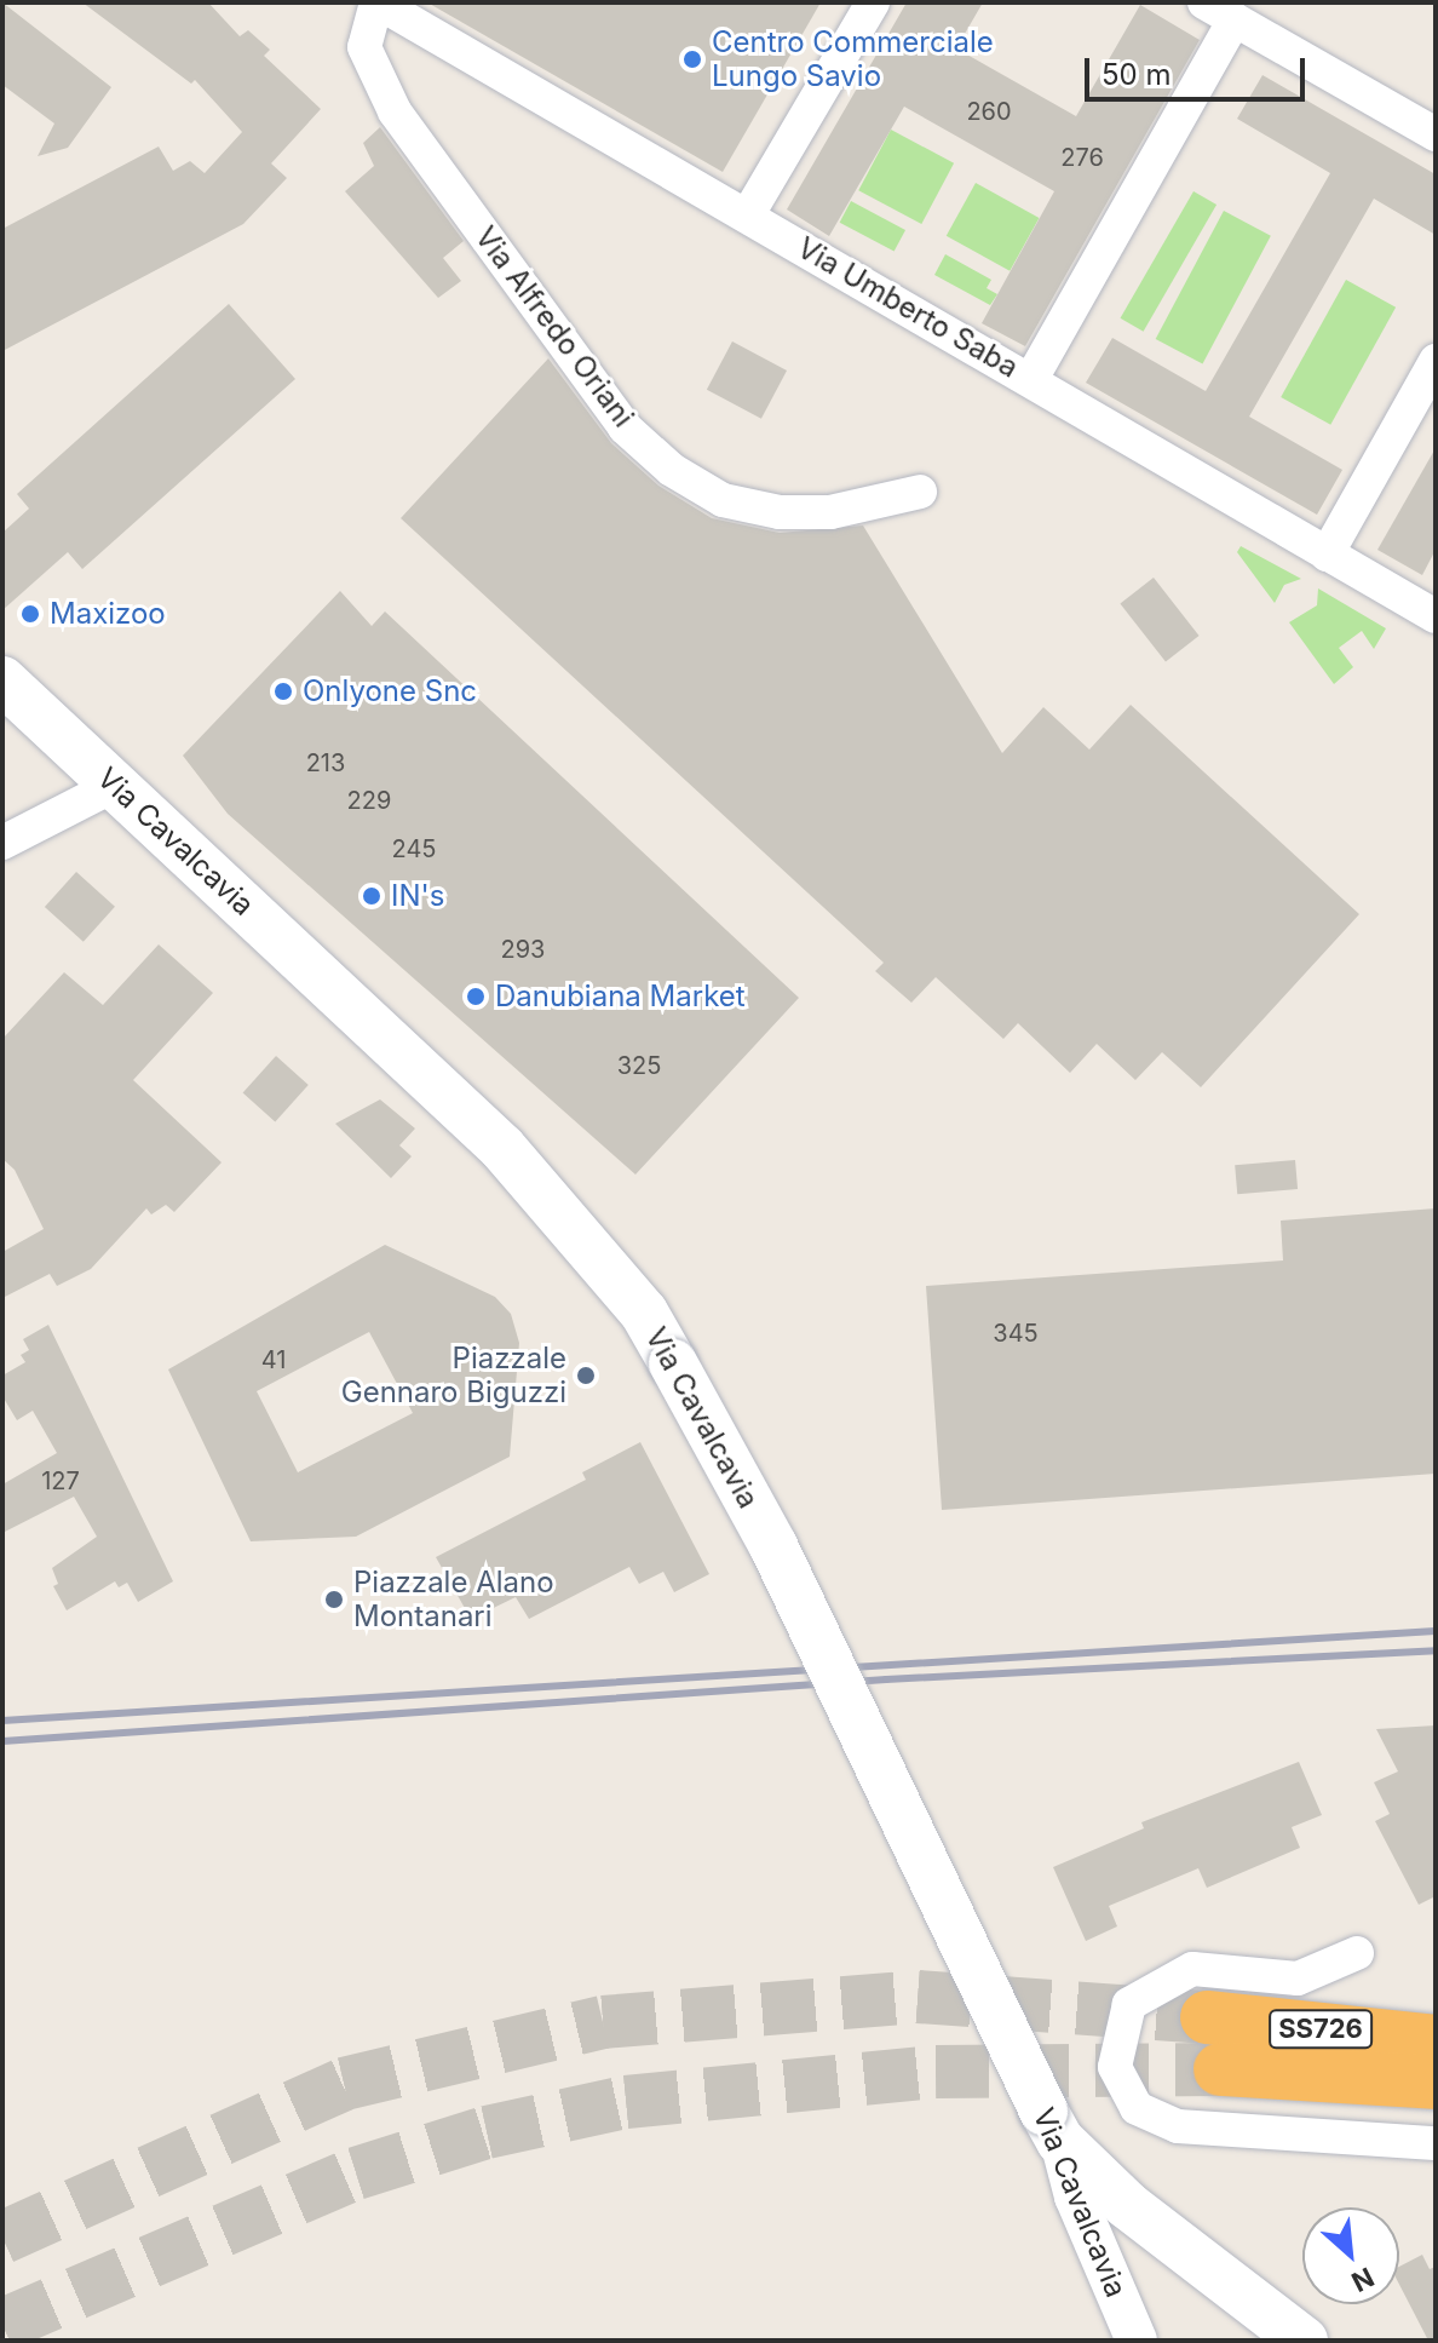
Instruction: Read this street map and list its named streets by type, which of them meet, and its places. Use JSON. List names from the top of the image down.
{
  "streets": {
    "highway": ["SS726"],
    "main road": ["Via Cavalcavia"],
    "street": ["Via Umberto Saba", "Via Alfredo Oriani"]
  },
  "crossings": [
    ["Via Umberto Saba", "Via Alfredo Oriani"]
  ],
  "places": [
    "Centro Commerciale Lungo Savio",
    "Maxizoo",
    "Onlyone Snc",
    "IN's",
    "Danubiana Market",
    "Piazzale Gennaro Biguzzi",
    "Piazzale Alano Montanari"
  ],
  "house_numbers": [
    "260",
    "276",
    "213",
    "229",
    "245",
    "293",
    "325",
    "345",
    "41",
    "127"
  ],
  "scale_bar": "50 m",
  "north": "bottom right"
}
